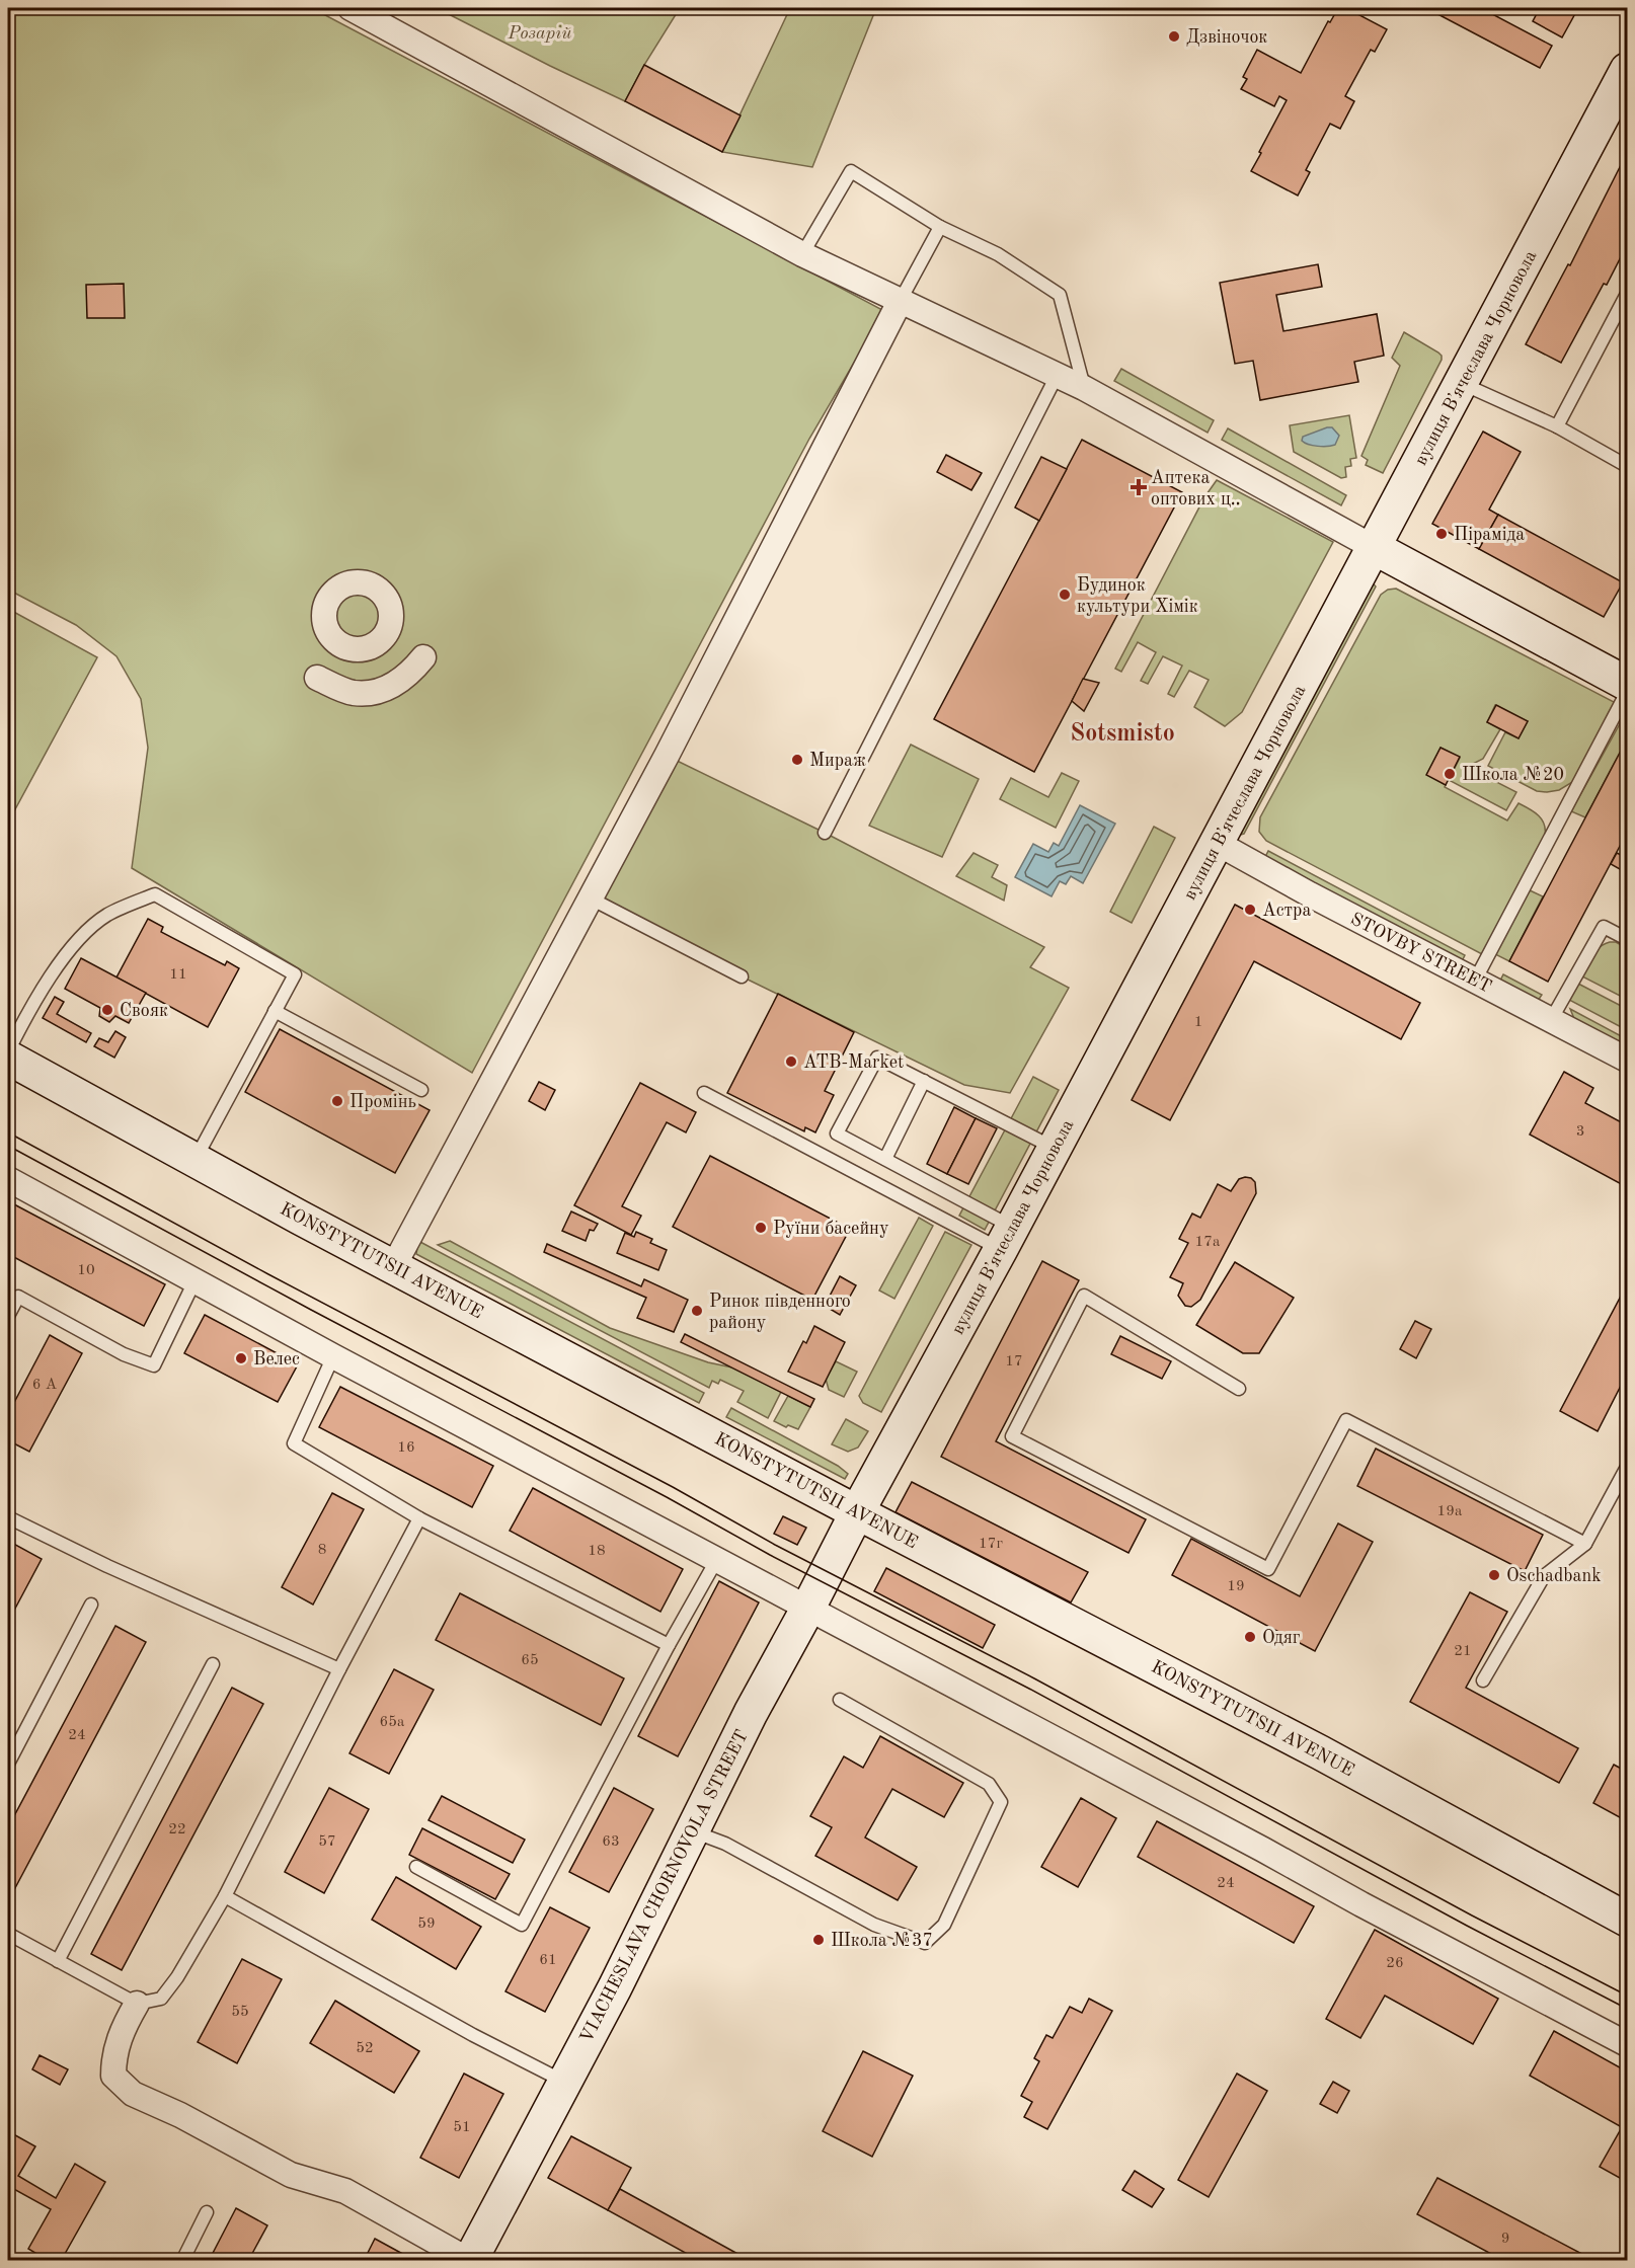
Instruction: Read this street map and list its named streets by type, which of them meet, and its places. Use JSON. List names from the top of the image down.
{
  "streets": {
    "street": [
      "вулиця Вʼячеслава Чорновола",
      "STOVBY STREET",
      "KONSTYTUTSII AVENUE",
      "VIACHESLAVA CHORNOVOLA STREET"
    ]
  },
  "crossings": [
    ["вулиця Вʼячеслава Чорновола", "STOVBY STREET"],
    ["вулиця Вʼячеслава Чорновола", "KONSTYTUTSII AVENUE"],
    ["вулиця Вʼячеслава Чорновола", "VIACHESLAVA CHORNOVOLA STREET"],
    ["KONSTYTUTSII AVENUE", "VIACHESLAVA CHORNOVOLA STREET"]
  ],
  "districts": ["Sotsmisto"],
  "parks": ["Розарій"],
  "places": {
    "other": [
      "Дзвіночок",
      "Піраміда",
      "Будинок культури Хімік",
      "Мираж",
      "Школа №20",
      "Астра",
      "Свояк",
      "ATB-Market",
      "Промінь",
      "Руїни басейну",
      "Ринок південного району",
      "Велес",
      "Oschadbank",
      "Одяг",
      "Школа №37"
    ],
    "health": ["Аптека оптових ц‥"]
  },
  "house_numbers": [
    "11",
    "1",
    "3",
    "17а",
    "10",
    "17",
    "6 А",
    "16",
    "19а",
    "17г",
    "8",
    "18",
    "19",
    "21",
    "65",
    "65а",
    "24",
    "22",
    "57",
    "63",
    "24",
    "59",
    "61",
    "26",
    "55",
    "52",
    "51",
    "9"
  ]
}
